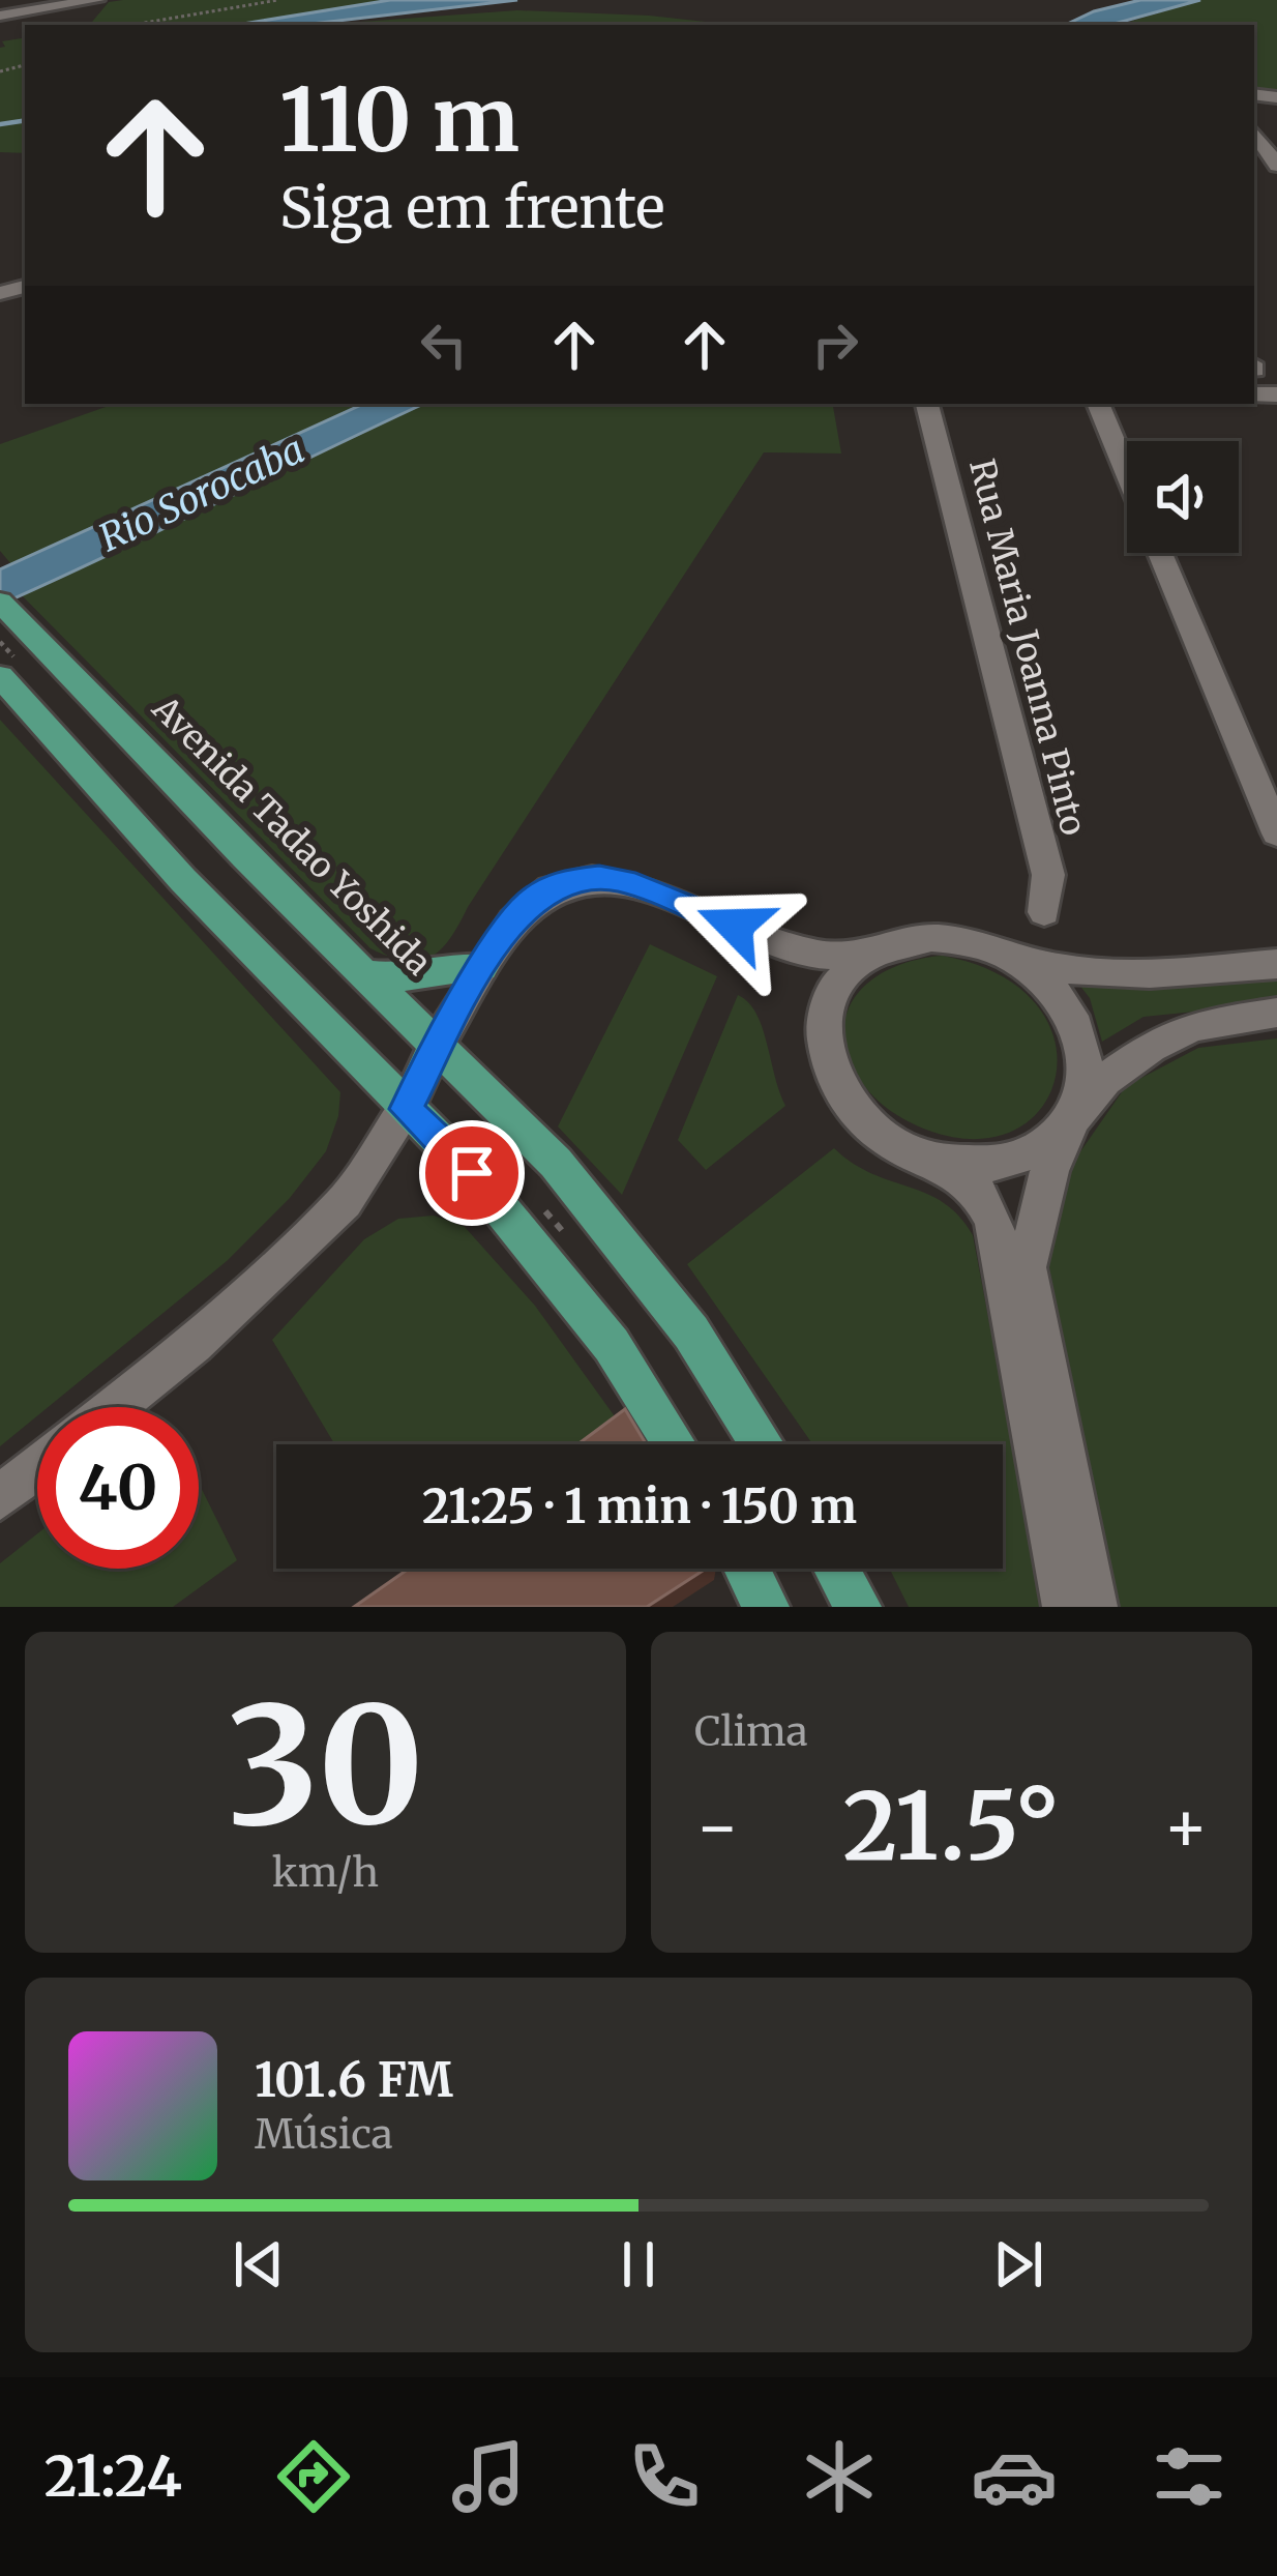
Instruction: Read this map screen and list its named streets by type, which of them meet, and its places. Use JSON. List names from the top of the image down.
{
  "streets": {
    "main road": ["Avenida Tadao Yoshida"],
    "street": ["Rua Maria Joanna Pinto"]
  },
  "water": ["Rio Sorocaba"],
  "page": {
    "turn": ["110 m", "Siga em frente"],
    "limit": "40",
    "trip": "21:25 · 1 min · 150 m",
    "tile": [
      ["30", "km/h"],
      "Clima"
    ],
    "heat": ["−", "21.5°", "+"],
    "song": ["101.6 FM", "Música"],
    "tabs": "21:24"
  }
}
